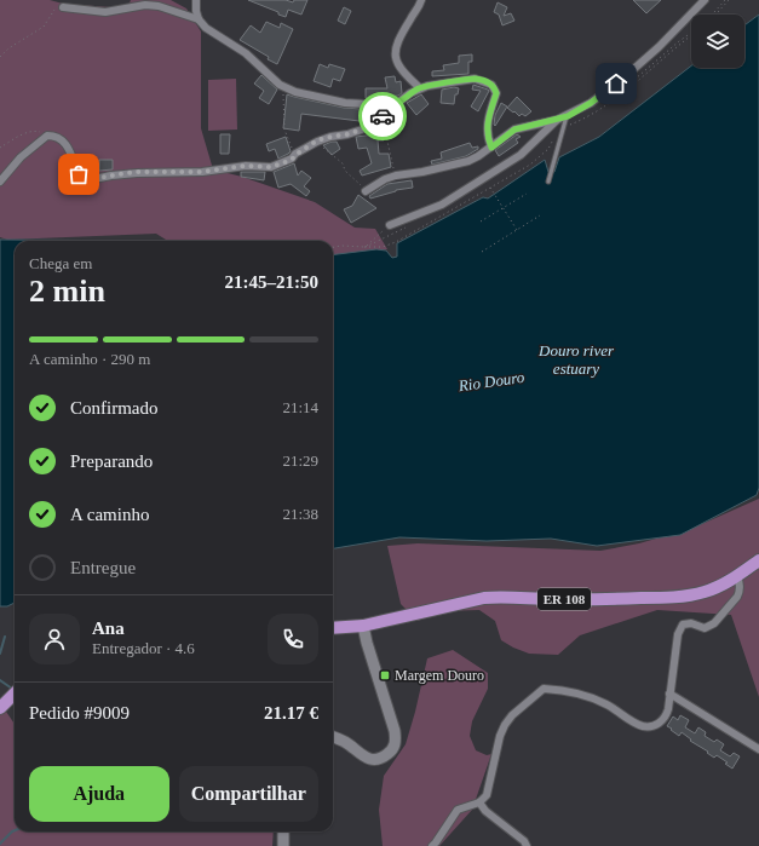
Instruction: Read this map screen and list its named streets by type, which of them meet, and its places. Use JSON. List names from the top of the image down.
{
  "streets": {
    "main road": ["ER 108"]
  },
  "water": ["Douro river estuary", "Rio Douro"],
  "places": {
    "transit": ["Margem Douro"]
  },
  "page": {
    "heading": ["2 min", "Chega em", "21:45–21:50"],
    "panel": [
      "Ana",
      "Entregador · 4.6",
      "Pedido #9009",
      "21.17 €"
    ],
    "bar": "A caminho · 290 m",
    "list": [
      ["Confirmado", "21:14"],
      ["Preparando", "21:29"],
      ["A caminho", "21:38"],
      "Entregue"
    ],
    "buttons": ["Ajuda", "Compartilhar"]
  }
}
